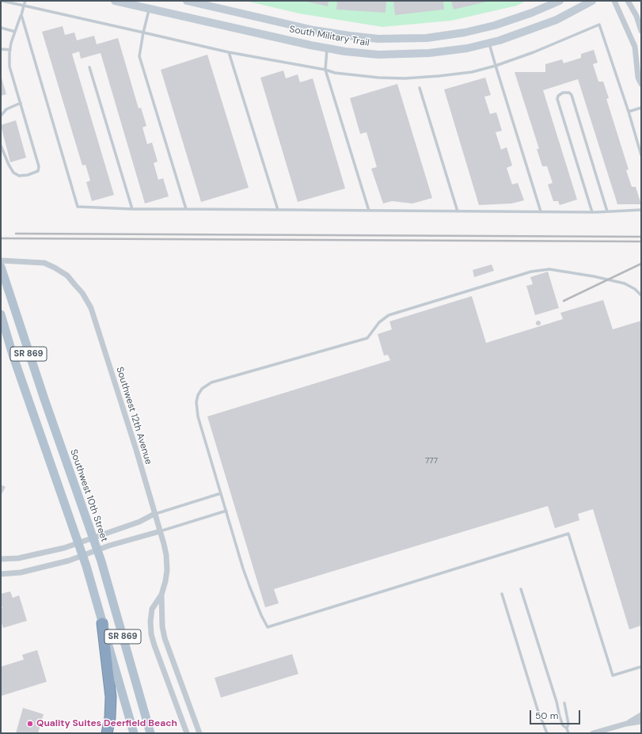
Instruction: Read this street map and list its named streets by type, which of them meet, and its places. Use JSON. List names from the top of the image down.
{
  "streets": {
    "main road": ["SR 869", "Southwest 10th Street"],
    "street": ["South Military Trail", "Southwest 12th Avenue"]
  },
  "places": ["Quality Suites Deerfield Beach"],
  "house_numbers": ["777"],
  "scale_bar": "50 m"
}
